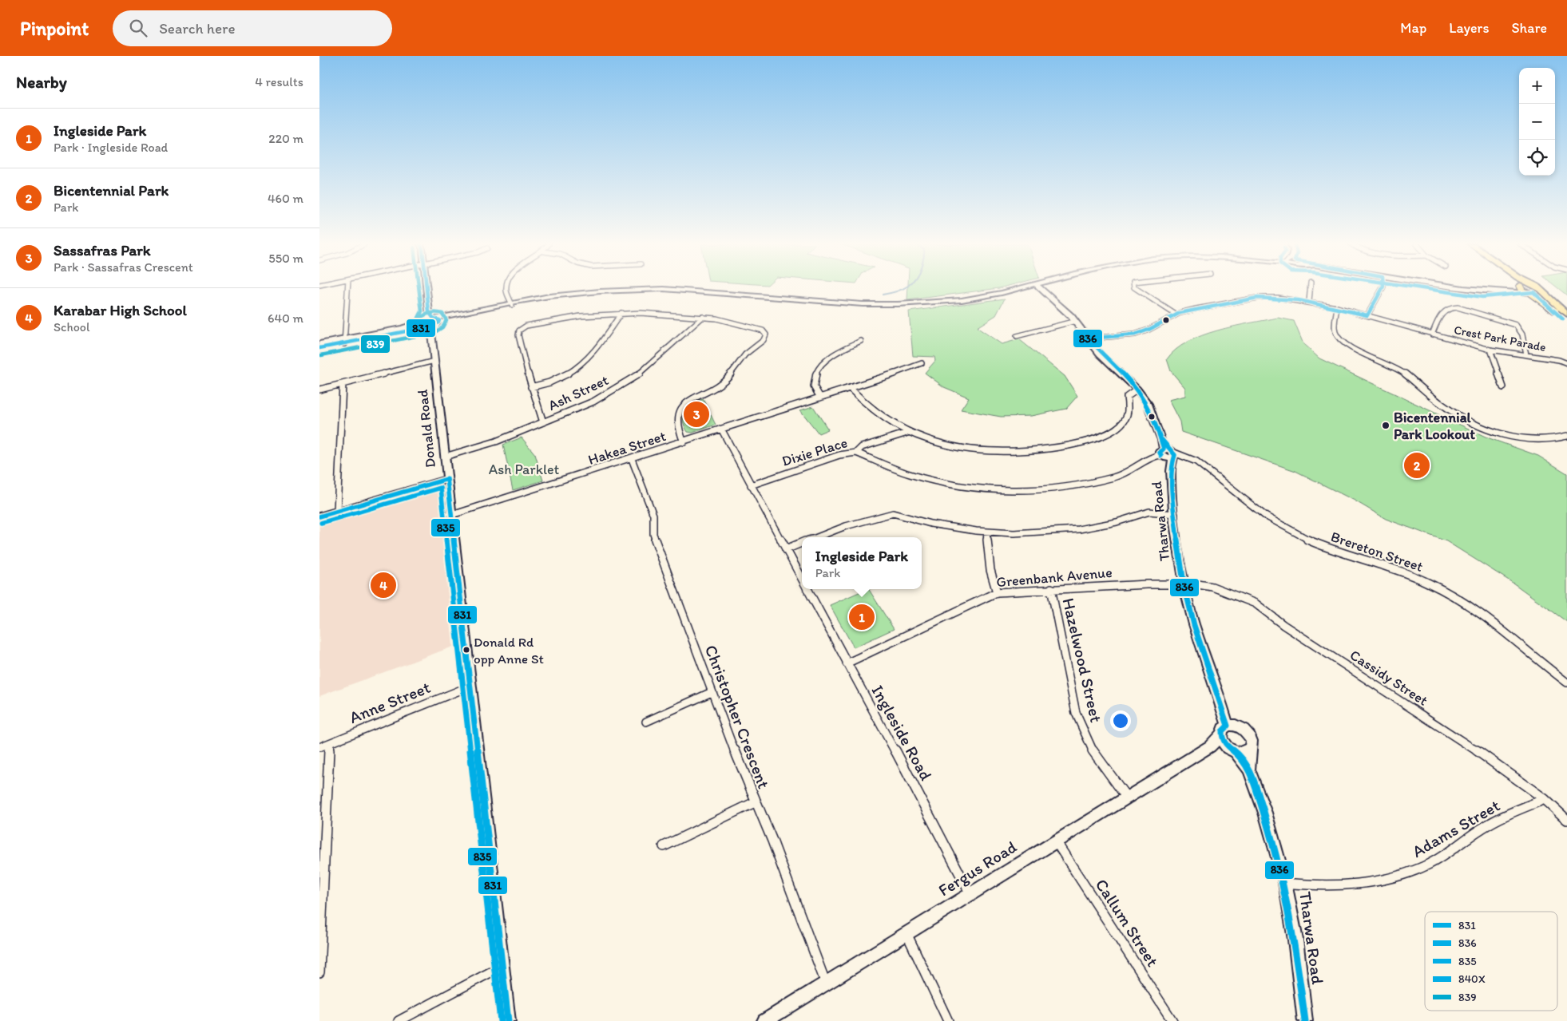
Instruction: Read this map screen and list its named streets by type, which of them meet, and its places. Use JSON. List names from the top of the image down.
{
  "streets": {
    "street": [
      "Crest Park Parade",
      "Ash Street",
      "Donald Road",
      "Hakea Street",
      "Dixie Place",
      "Tharwa Road",
      "Brereton Street",
      "Greenbank Avenue",
      "Hazelwood Street",
      "Cassidy Street",
      "Anne Street",
      "Christopher Crescent",
      "Ingleside Road",
      "Adams Street",
      "Fergus Road",
      "Callum Street"
    ]
  },
  "crossings": [
    ["Crest Park Parade", "Tharwa Road"],
    ["Ash Street", "Donald Road"],
    ["Donald Road", "Hakea Street"],
    ["Donald Road", "Anne Street"],
    ["Hakea Street", "Christopher Crescent"],
    ["Hakea Street", "Ingleside Road"],
    ["Dixie Place", "Ingleside Road"],
    ["Tharwa Road", "Brereton Street"],
    ["Tharwa Road", "Greenbank Avenue"],
    ["Tharwa Road", "Cassidy Street"],
    ["Tharwa Road", "Adams Street"],
    ["Tharwa Road", "Fergus Road"],
    ["Greenbank Avenue", "Hazelwood Street"],
    ["Greenbank Avenue", "Cassidy Street"],
    ["Greenbank Avenue", "Ingleside Road"],
    ["Hazelwood Street", "Fergus Road"],
    ["Cassidy Street", "Adams Street"],
    ["Christopher Crescent", "Fergus Road"],
    ["Ingleside Road", "Fergus Road"],
    ["Fergus Road", "Callum Street"]
  ],
  "parks": ["Ash Parklet"],
  "places": ["Bicentennial Park Lookout", "Donald Rd opp Anne St"],
  "lines": [
    "transit line 831",
    "transit line 836",
    "transit line 840X",
    "transit line 839",
    "transit line 835"
  ],
  "legend": [
    "831",
    "836",
    "835",
    "840X",
    "839"
  ],
  "page": {
    "header": "Pinpoint",
    "search": "Search here",
    "nav": ["Map", "Layers", "Share"],
    "heading": ["Nearby", "4 results"],
    "map_buttons": ["+", "−"],
    "list": [
      {
        "mark": "1",
        "name": "Ingleside Park",
        "note": "Park · Ingleside Road",
        "value": "220 m"
      },
      {
        "mark": "2",
        "name": "Bicentennial Park",
        "note": "Park",
        "value": "460 m"
      },
      {
        "mark": "3",
        "name": "Sassafras Park",
        "note": "Park · Sassafras Crescent",
        "value": "550 m"
      },
      {
        "mark": "4",
        "name": "Karabar High School",
        "note": "School",
        "value": "640 m"
      }
    ],
    "pins": [
      "3",
      "2",
      "4",
      "1"
    ],
    "popup": ["Ingleside Park", "Park"]
  }
}
